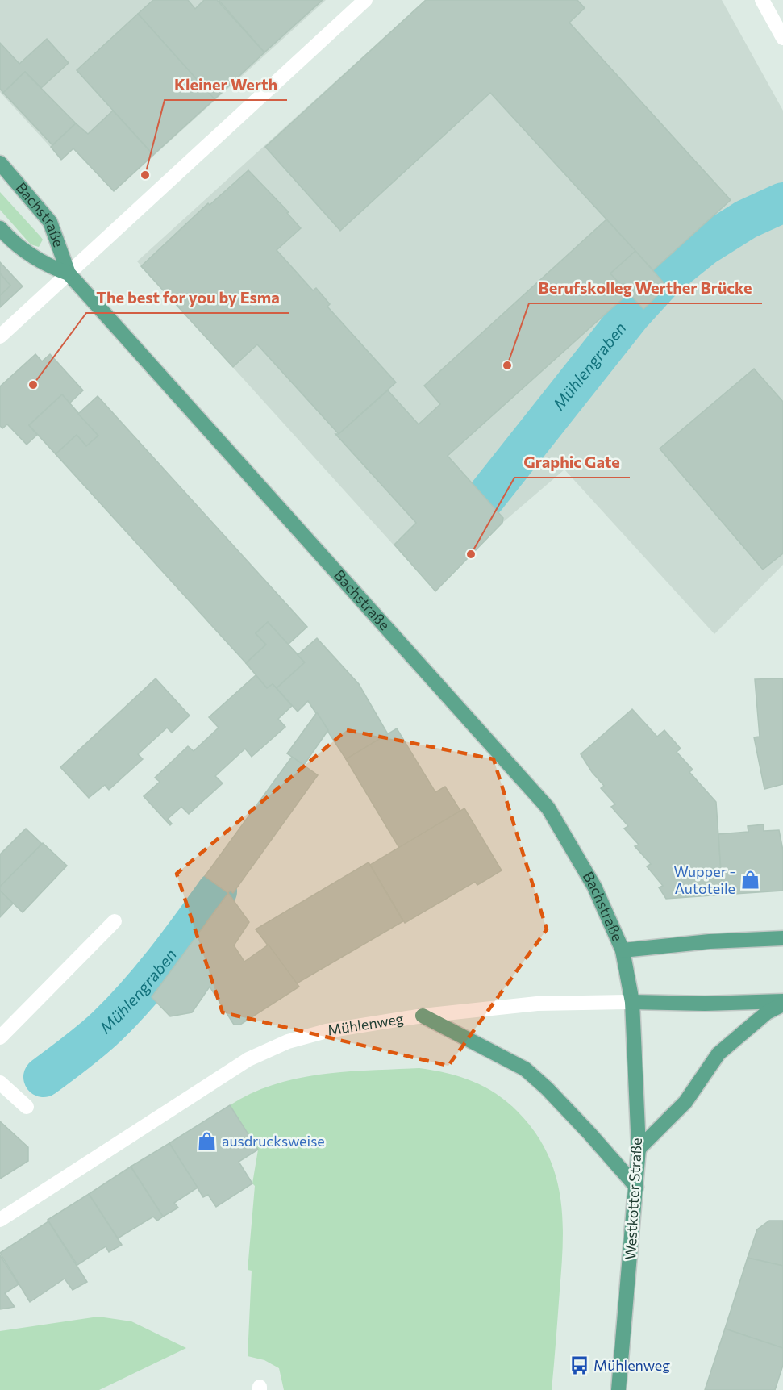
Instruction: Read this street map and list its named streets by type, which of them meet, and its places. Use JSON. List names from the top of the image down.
{
  "streets": {
    "main road": ["Bachstraße", "Mühlenweg", "Westkotter Straße"]
  },
  "crossings": [
    ["Bachstraße", "Westkotter Straße"],
    ["Mühlenweg", "Westkotter Straße"]
  ],
  "water": ["Mühlengraben"],
  "places": {
    "other": [
      "Kleiner Werth",
      "Berufskolleg Werther Brücke",
      "The best for you by Esma",
      "Graphic Gate"
    ],
    "shop": ["Wupper - Autoteile", "ausdrucksweise"],
    "bus stop": ["Mühlenweg"]
  }
}
